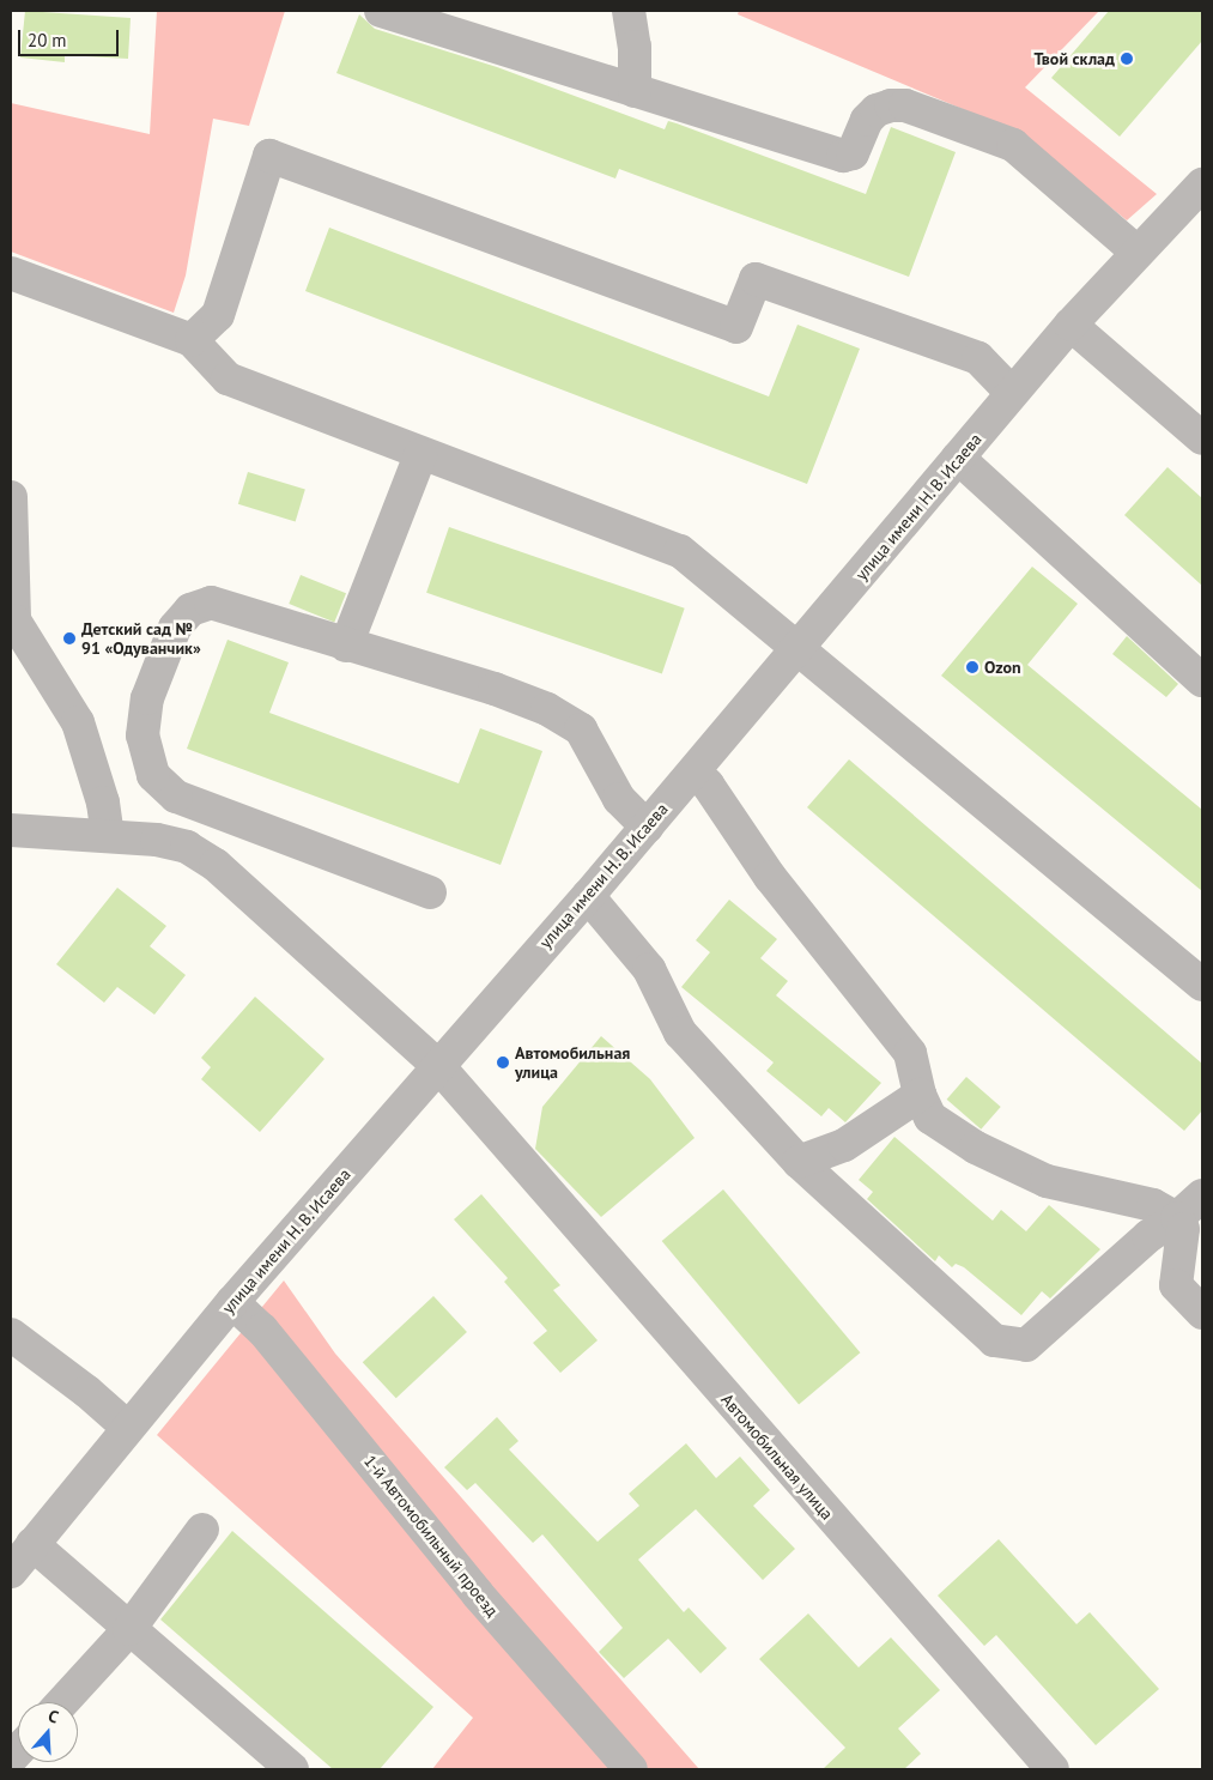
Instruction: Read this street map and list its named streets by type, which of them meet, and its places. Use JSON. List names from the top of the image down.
{
  "streets": {
    "street": ["улица имени Н. В. Исаева", "Автомобильная улица", "1-й Автомобильный проезд"]
  },
  "crossings": [
    ["улица имени Н. В. Исаева", "Автомобильная улица"],
    ["улица имени Н. В. Исаева", "1-й Автомобильный проезд"]
  ],
  "places": [
    "Твой склад",
    "Детский сад № 91 «Одуванчик»",
    "Ozon",
    "Автомобильная улица"
  ],
  "scale_bar": "20 m",
  "north": "top"
}
